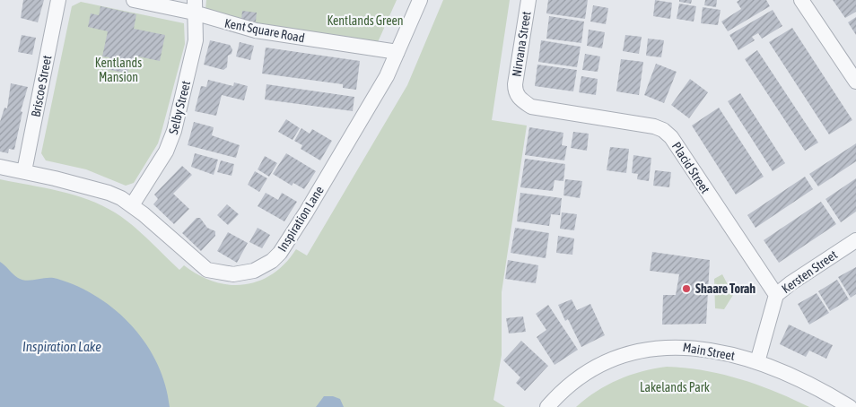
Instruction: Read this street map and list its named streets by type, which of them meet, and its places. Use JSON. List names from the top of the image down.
{
  "streets": {
    "street": [
      "Kent Square Road",
      "Nirvana Street",
      "Briscoe Street",
      "Selby Street",
      "Placid Street",
      "Inspiration Lane",
      "Kersten Street",
      "Main Street"
    ]
  },
  "crossings": [
    ["Kent Square Road", "Selby Street"],
    ["Kent Square Road", "Inspiration Lane"],
    ["Nirvana Street", "Placid Street"],
    ["Briscoe Street", "Inspiration Lane"],
    ["Selby Street", "Inspiration Lane"],
    ["Placid Street", "Kersten Street"],
    ["Kersten Street", "Main Street"]
  ],
  "water": ["Inspiration Lake"],
  "parks": ["Kentlands Green", "Kentlands Mansion", "Lakelands Park"],
  "places": ["Shaare Torah"]
}
